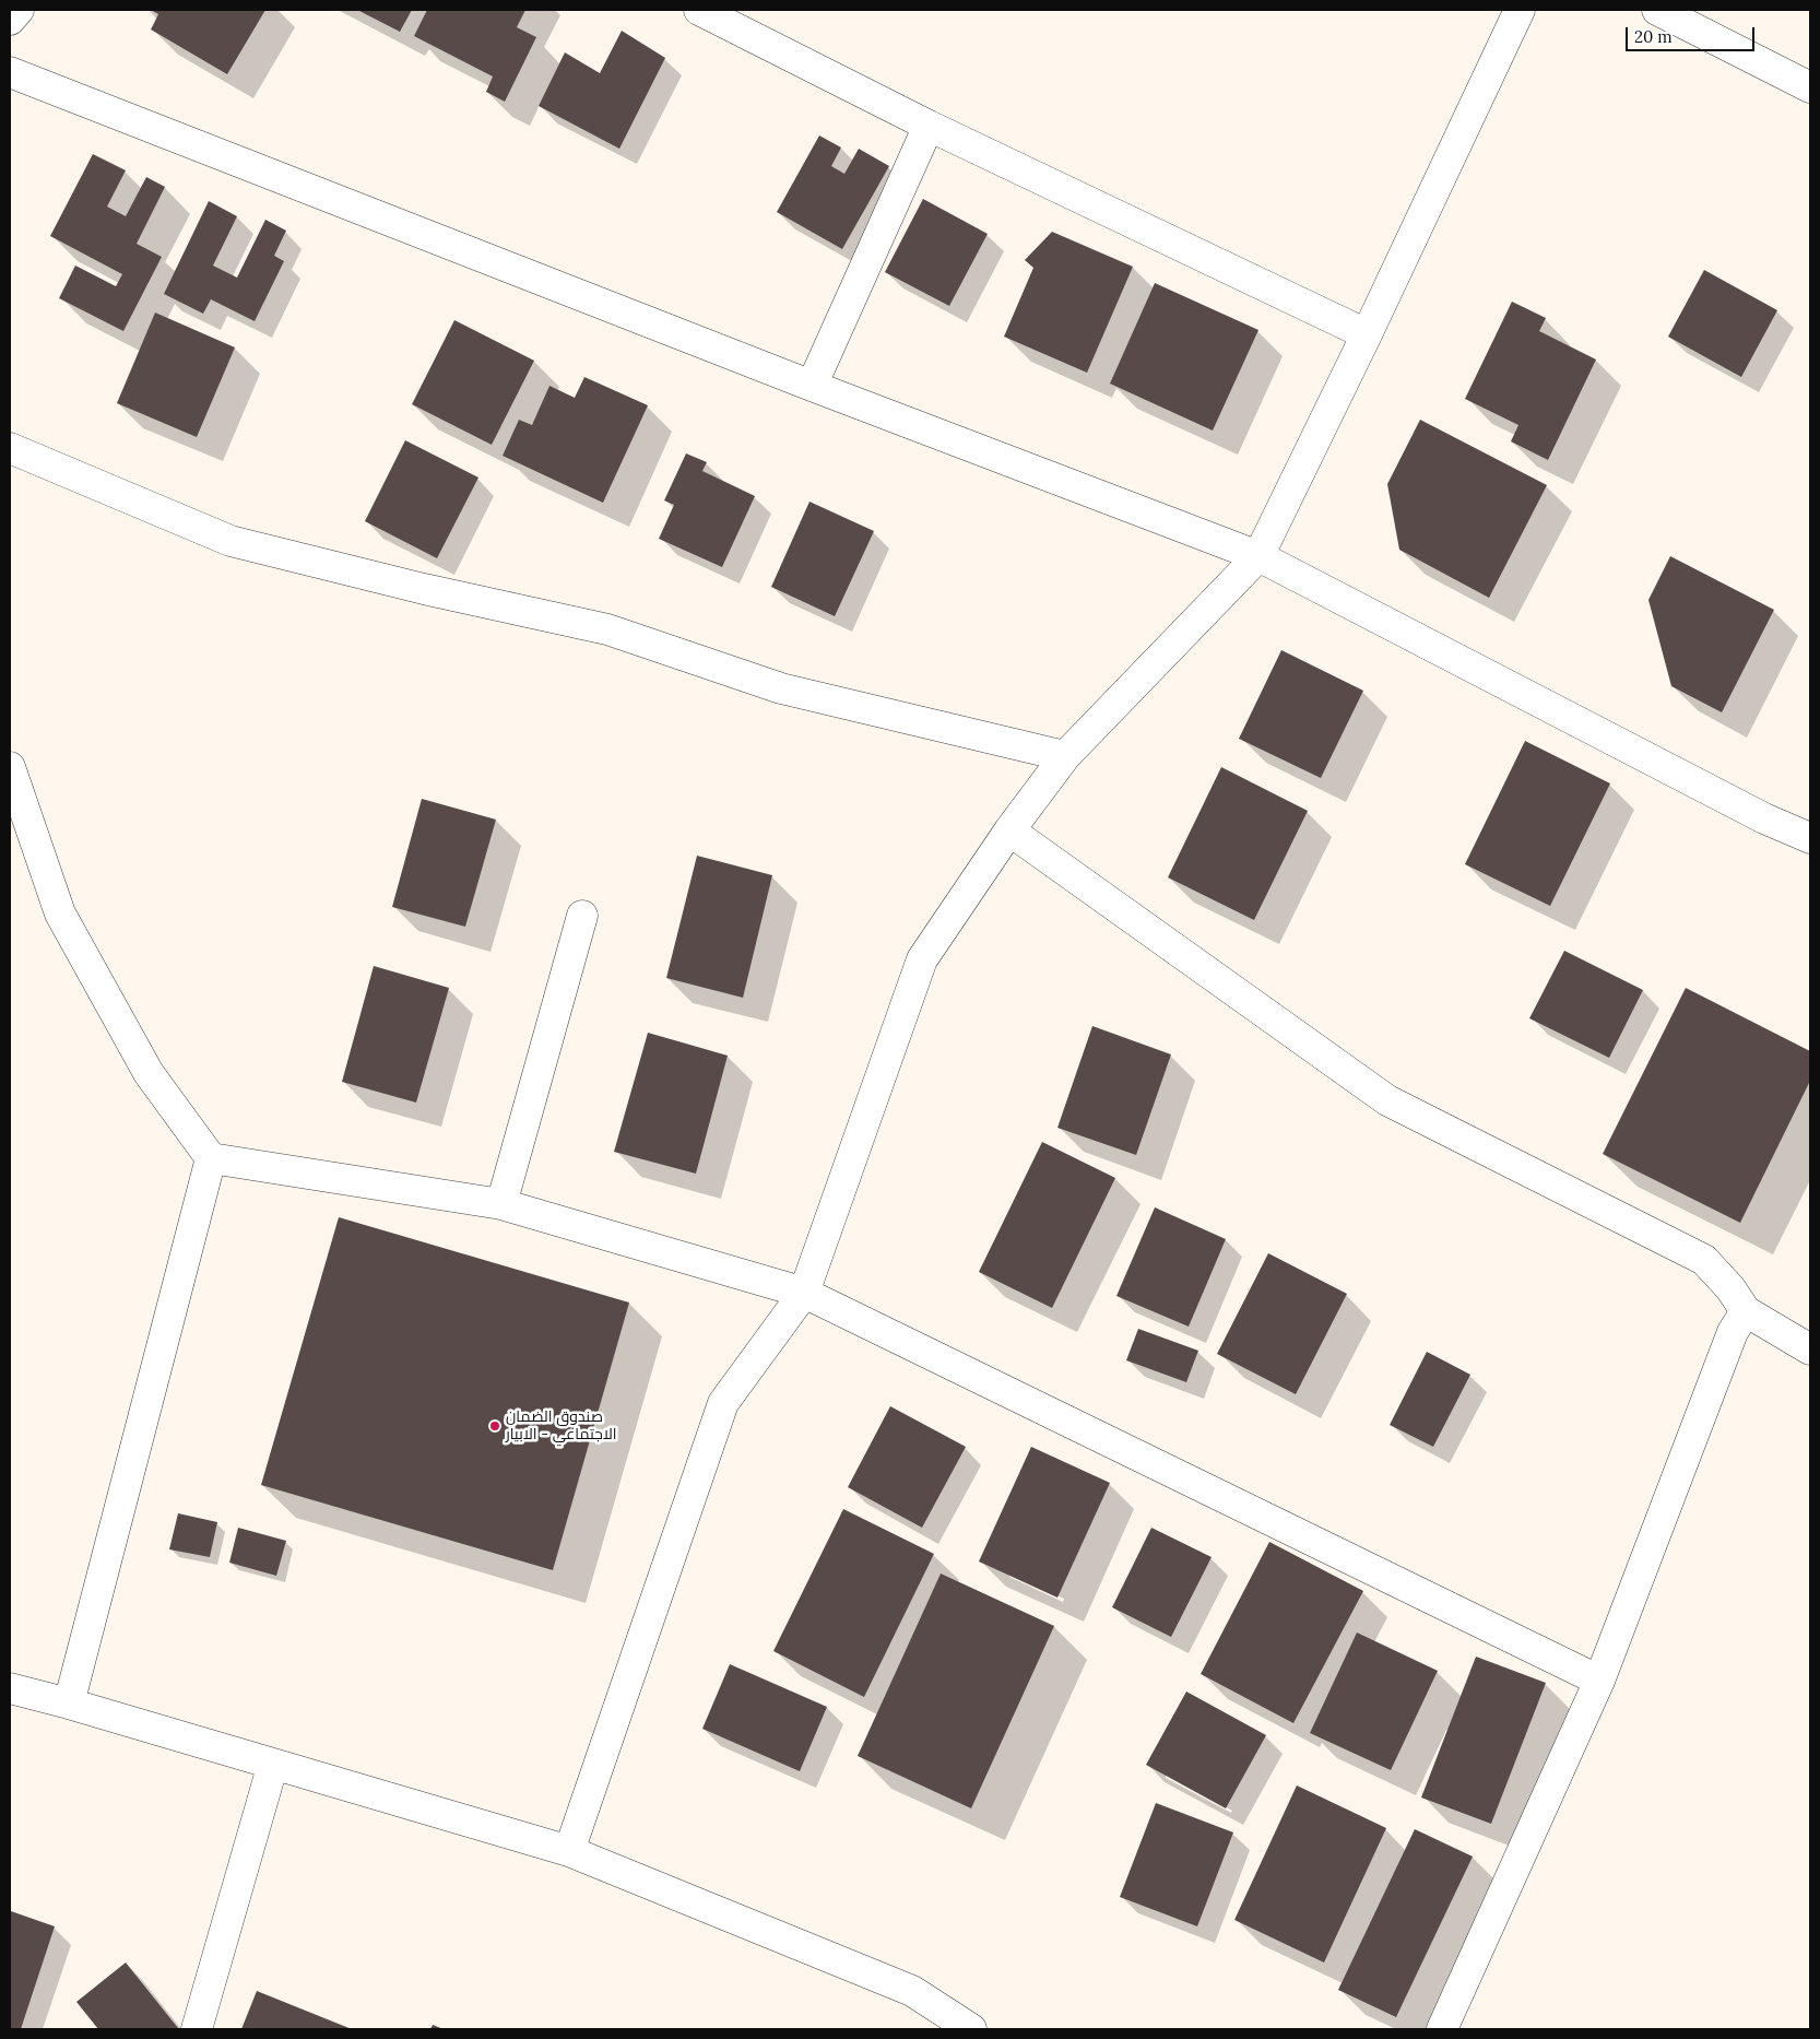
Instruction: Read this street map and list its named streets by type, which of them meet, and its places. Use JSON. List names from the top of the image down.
{
  "places": ["صندوق الضمان الاجتماعي - الابيار"],
  "scale_bar": "20 m"
}
